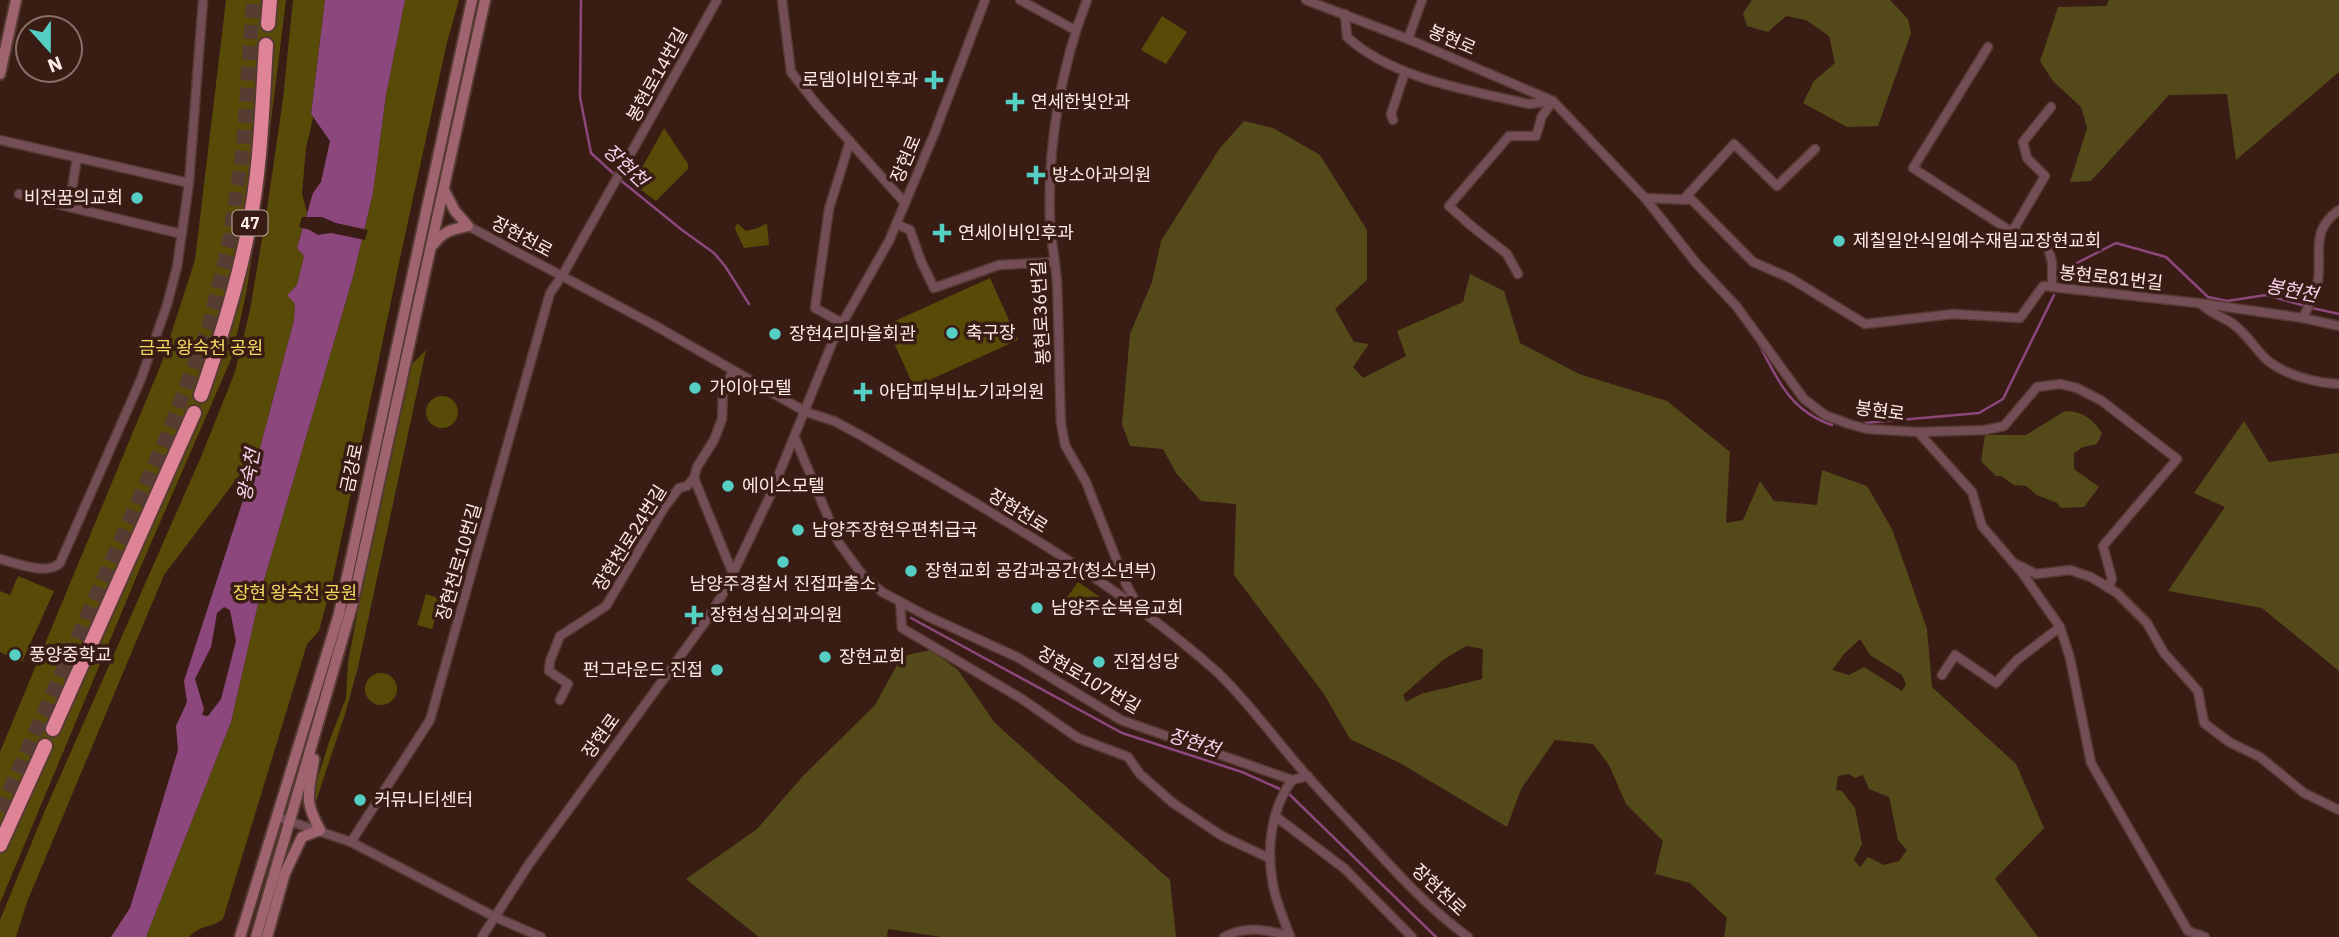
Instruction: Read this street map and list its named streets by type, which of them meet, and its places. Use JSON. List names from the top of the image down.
{
  "streets": {
    "highway": ["47"],
    "main road": ["금강로"],
    "street": [
      "봉현로",
      "봉현로14번길",
      "장현로",
      "장현천로",
      "봉현로81번길",
      "봉현로36번길",
      "장현천로24번길",
      "장현천로10번길",
      "장현로107번길"
    ]
  },
  "crossings": [
    ["봉현로14번길", "장현천로"],
    ["봉현로14번길", "장현천로10번길"],
    ["장현로", "장현천로"],
    ["장현로", "장현로107번길"],
    ["장현천로", "봉현로36번길"],
    ["장현천로", "장현천로24번길"],
    ["장현천로", "장현천로10번길"]
  ],
  "water": ["장현천", "봉현천", "왕숙천"],
  "parks": ["금곡 왕숙천 공원", "장현 왕숙천 공원"],
  "places": {
    "health": [
      "로뎀이비인후과",
      "연세한빛안과",
      "방소아과의원",
      "연세이비인후과",
      "아담피부비뇨기과의원",
      "장현성심외과의원"
    ],
    "other": [
      "비전꿈의교회",
      "제칠일안식일예수재림교장현교회",
      "축구장",
      "장현4리마을회관",
      "가이아모텔",
      "에이스모텔",
      "남양주장현우편취급국",
      "남양주경찰서 진접파출소",
      "장현교회 공감과공간(청소년부)",
      "남양주순복음교회",
      "풍양중학교",
      "장현교회",
      "진접성당",
      "펀그라운드 진접",
      "커뮤니티센터"
    ]
  },
  "north": "bottom"
}
